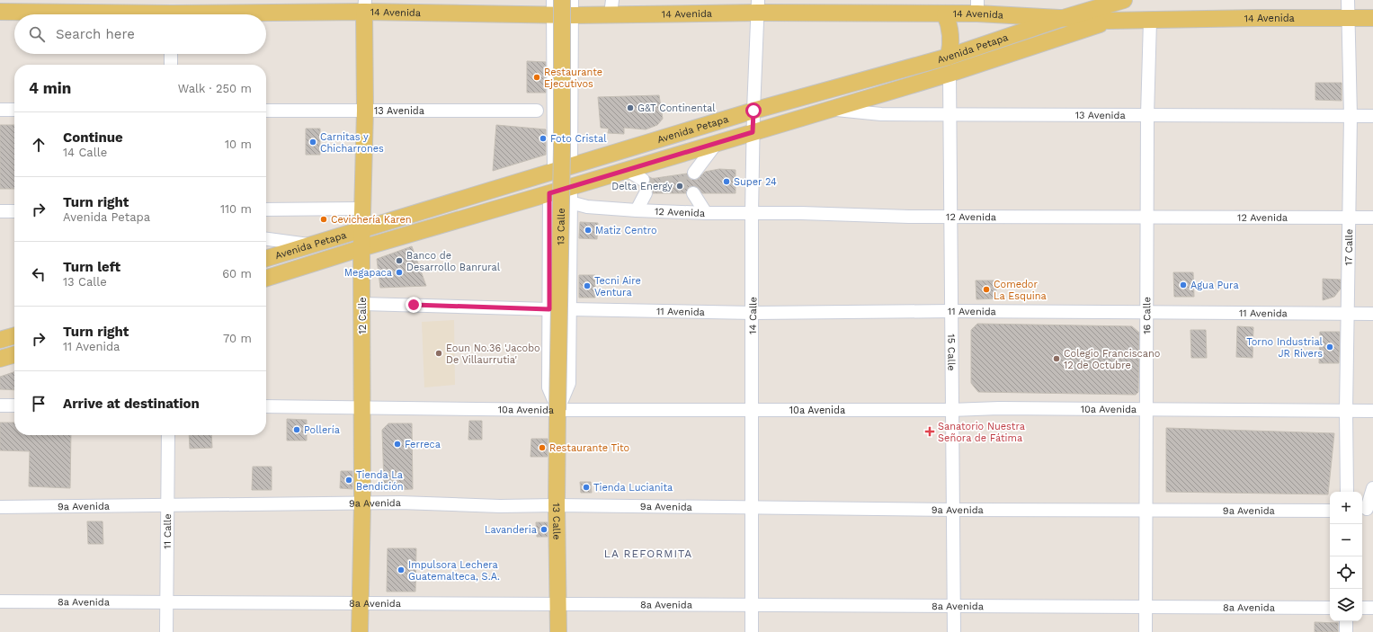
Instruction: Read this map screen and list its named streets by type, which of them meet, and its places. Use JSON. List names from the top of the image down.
{
  "streets": {
    "main road": [
      "14 Avenida",
      "Avenida Petapa",
      "13 Calle",
      "12 Calle"
    ],
    "street": [
      "13 Avenida",
      "12 Avenida",
      "17 Calle",
      "11 Avenida",
      "14 Calle",
      "16 Calle",
      "15 Calle",
      "10a Avenida",
      "9a Avenida",
      "11 Calle",
      "8a Avenida"
    ]
  },
  "crossings": [
    ["14 Avenida", "Avenida Petapa"],
    ["14 Avenida", "17 Calle"],
    ["14 Avenida", "12 Calle"],
    ["14 Avenida", "14 Calle"],
    ["14 Avenida", "16 Calle"],
    ["Avenida Petapa", "13 Avenida"],
    ["Avenida Petapa", "13 Calle"],
    ["Avenida Petapa", "12 Calle"],
    ["Avenida Petapa", "14 Calle"],
    ["Avenida Petapa", "15 Calle"],
    ["13 Avenida", "17 Calle"],
    ["13 Avenida", "12 Calle"],
    ["13 Avenida", "16 Calle"],
    ["13 Avenida", "15 Calle"],
    ["12 Avenida", "13 Calle"],
    ["12 Avenida", "17 Calle"],
    ["12 Avenida", "14 Calle"],
    ["12 Avenida", "16 Calle"],
    ["12 Avenida", "15 Calle"],
    ["13 Calle", "11 Avenida"],
    ["13 Calle", "10a Avenida"],
    ["13 Calle", "9a Avenida"],
    ["13 Calle", "8a Avenida"],
    ["17 Calle", "11 Avenida"],
    ["17 Calle", "10a Avenida"],
    ["11 Avenida", "14 Calle"],
    ["11 Avenida", "16 Calle"],
    ["11 Avenida", "15 Calle"],
    ["12 Calle", "10a Avenida"],
    ["12 Calle", "9a Avenida"],
    ["12 Calle", "8a Avenida"],
    ["14 Calle", "10a Avenida"],
    ["14 Calle", "9a Avenida"],
    ["14 Calle", "8a Avenida"],
    ["16 Calle", "10a Avenida"],
    ["16 Calle", "9a Avenida"],
    ["16 Calle", "8a Avenida"],
    ["15 Calle", "10a Avenida"],
    ["15 Calle", "9a Avenida"],
    ["15 Calle", "8a Avenida"],
    ["9a Avenida", "11 Calle"],
    ["11 Calle", "8a Avenida"]
  ],
  "districts": ["LA REFORMITA"],
  "places": {
    "other": [
      "Restaurante Ejecutivos",
      "G&T Continental",
      "Foto Cristal",
      "Carnitas y Chicharrones",
      "Super 24",
      "Delta Energy",
      "Cevichería Karen",
      "Matiz Centro",
      "Banco de Desarrollo Banrural",
      "Megapaca",
      "Agua Pura",
      "Tecni Aire Ventura",
      "Comedor La Esquina",
      "Torno Industrial JR Rivers",
      "Eoun No.36 'Jacobo De Villaurrutia'",
      "Colegio Franciscano 12 de Octubre",
      "Pollería",
      "Ferreca",
      "Restaurante Tito",
      "Tienda La Bendición",
      "Tienda Lucianita",
      "Lavanderia",
      "Impulsora Lechera Guatemalteca, S.A."
    ],
    "health": ["Sanatorio Nuestra Señora de Fátima"]
  },
  "page": {
    "search": "Search here",
    "heading": ["4 min", "Walk · 250 m"],
    "list": [
      ["Continue", "14 Calle", "10 m"],
      ["Turn right", "Avenida Petapa", "110 m"],
      ["Turn left", "13 Calle", "60 m"],
      ["Turn right", "11 Avenida", "70 m"],
      "Arrive at destination"
    ],
    "map_buttons": ["+", "−"]
  }
}
